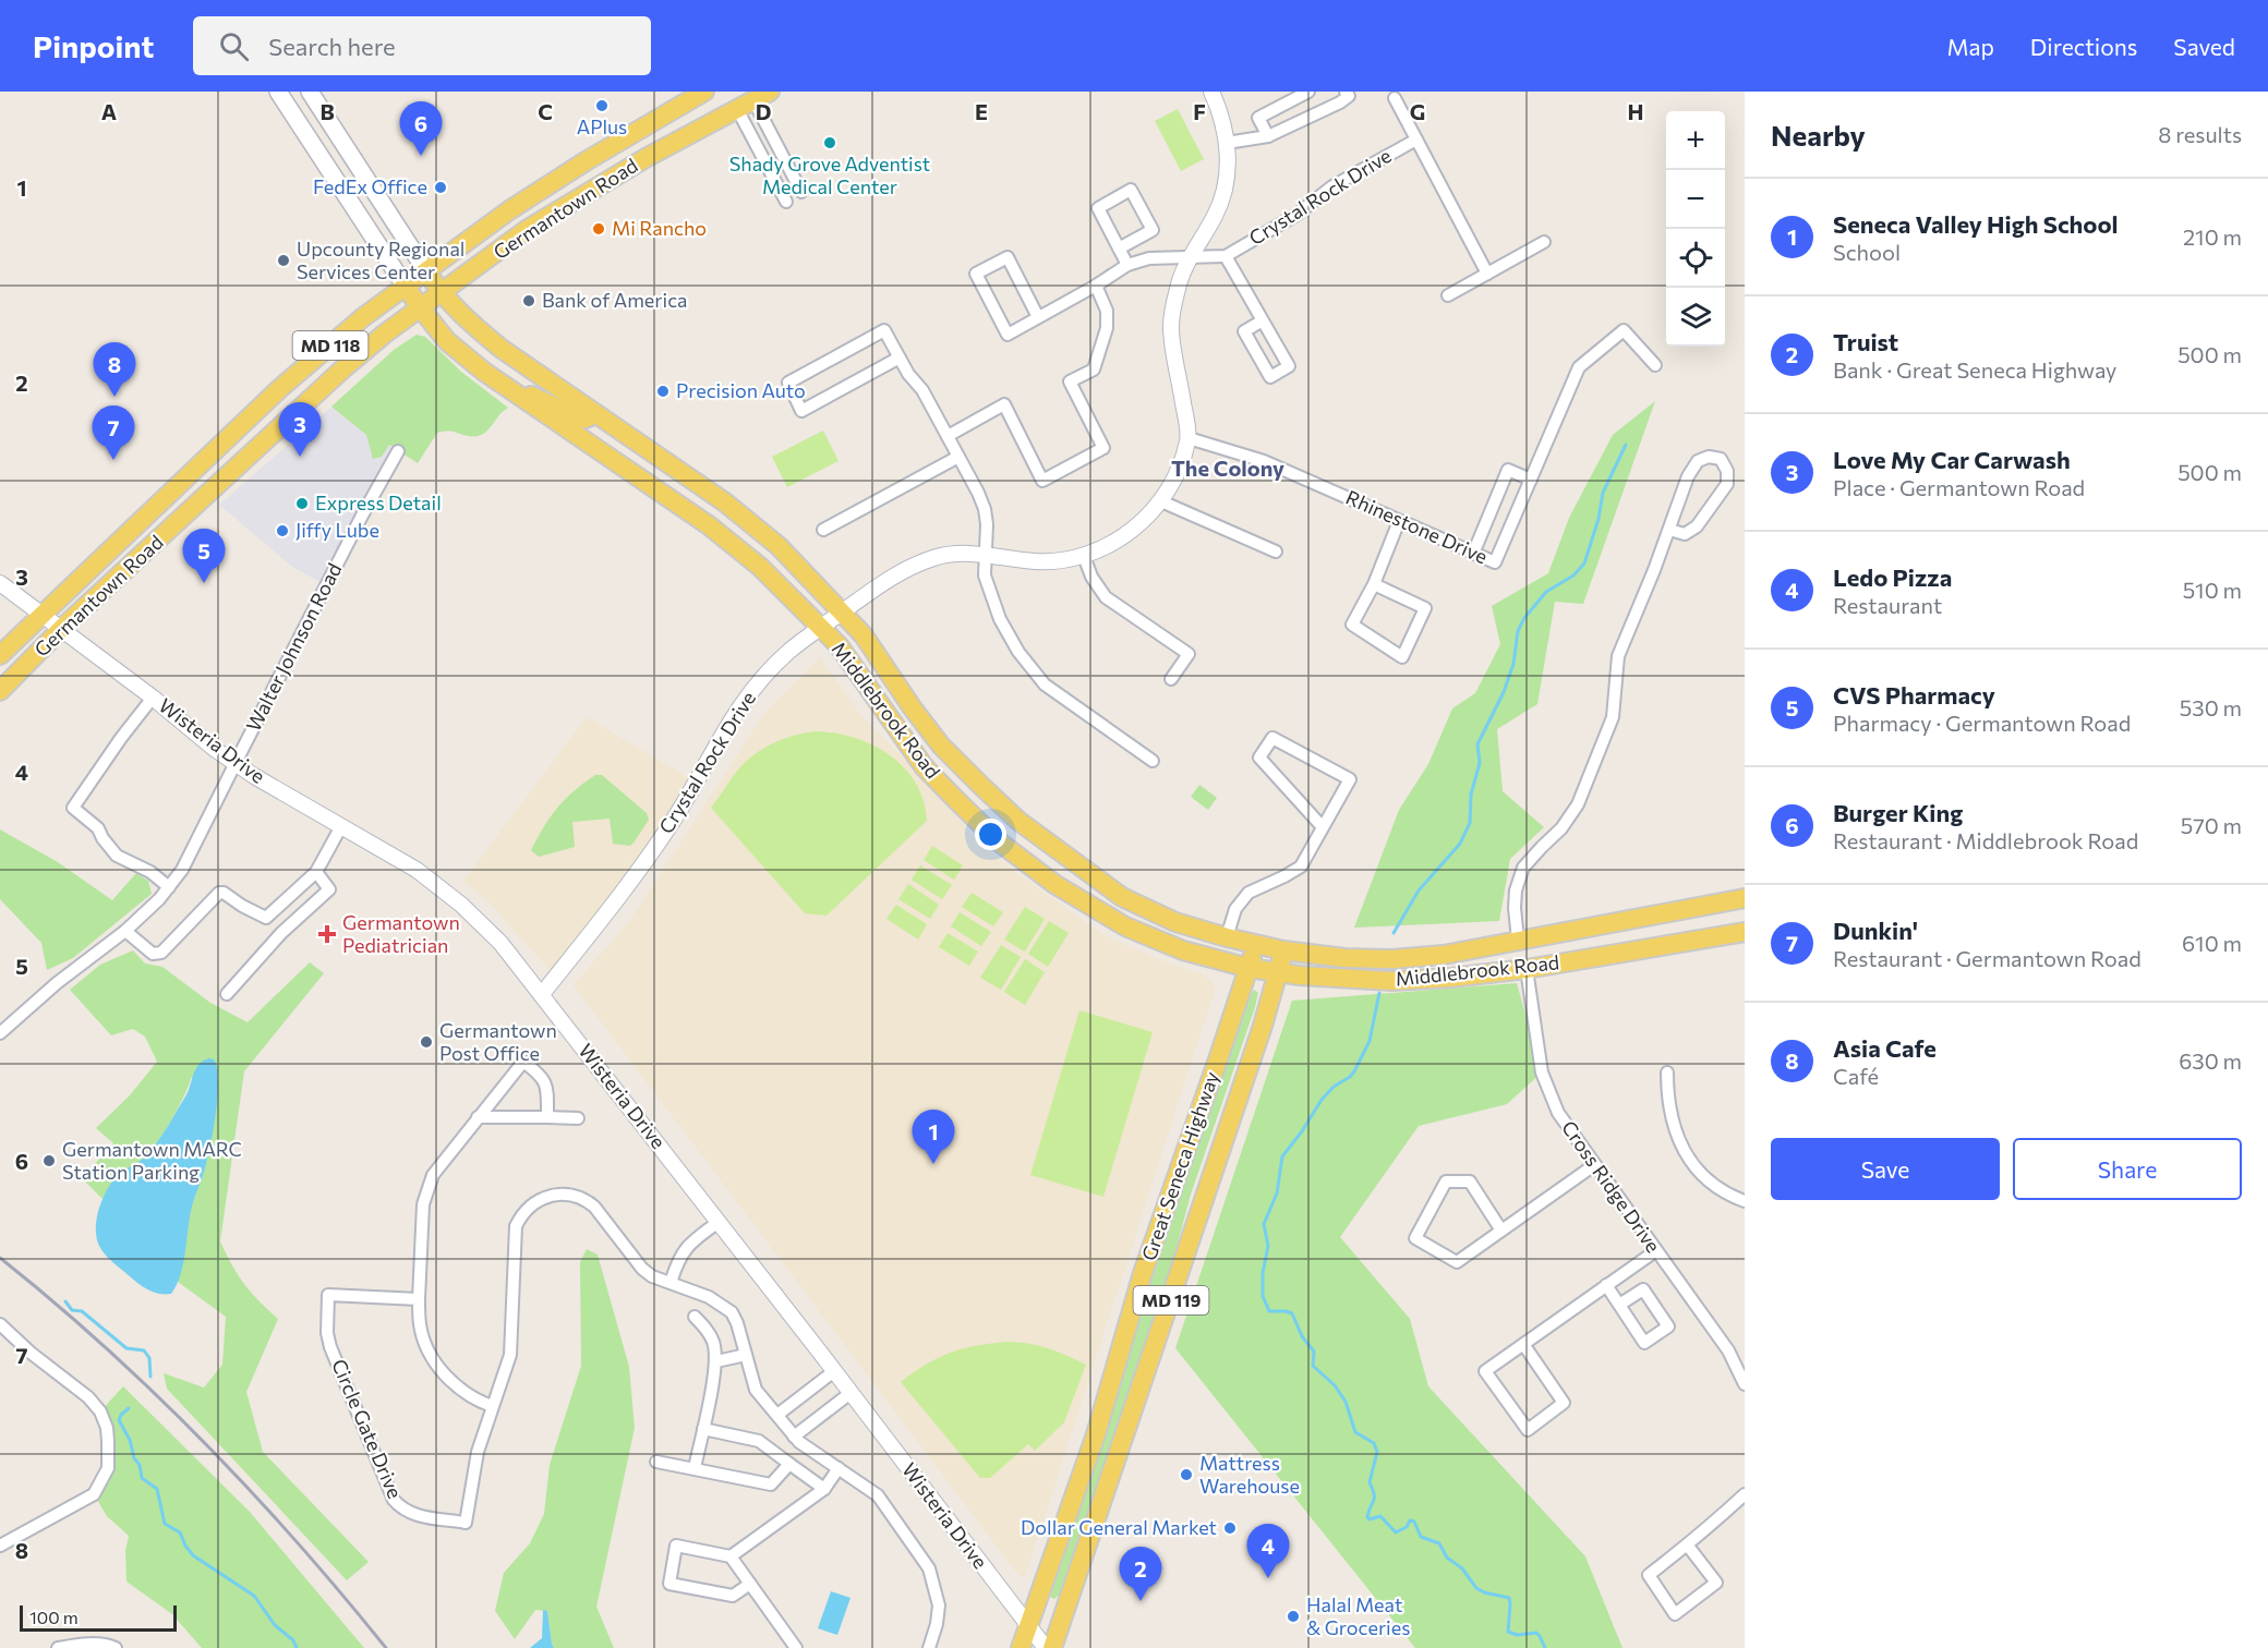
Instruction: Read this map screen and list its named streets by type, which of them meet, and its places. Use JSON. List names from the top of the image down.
{
  "streets": {
    "main road": [
      "Germantown Road",
      "MD 118",
      "Middlebrook Road",
      "Great Seneca Highway",
      "MD 119"
    ],
    "street": [
      "Crystal Rock Drive",
      "Rhinestone Drive",
      "Walter Johnson Road",
      "Wisteria Drive",
      "Cross Ridge Drive",
      "Circle Gate Drive"
    ]
  },
  "crossings": [
    ["Crystal Rock Drive", "Rhinestone Drive"],
    ["Crystal Rock Drive", "Middlebrook Road"],
    ["Crystal Rock Drive", "Wisteria Drive"],
    ["Germantown Road", "Middlebrook Road"],
    ["Germantown Road", "Wisteria Drive"],
    ["Walter Johnson Road", "Wisteria Drive"],
    ["Middlebrook Road", "Great Seneca Highway"],
    ["Middlebrook Road", "Cross Ridge Drive"],
    ["Wisteria Drive", "Great Seneca Highway"]
  ],
  "districts": ["The Colony"],
  "places": {
    "other": [
      "APlus",
      "Shady Grove Adventist Medical Center",
      "FedEx Office",
      "Mi Rancho",
      "Upcounty Regional Services Center",
      "Bank of America",
      "Precision Auto",
      "Express Detail",
      "Jiffy Lube",
      "Germantown Post Office",
      "Germantown MARC Station Parking",
      "Mattress Warehouse",
      "Dollar General Market",
      "Halal Meat & Groceries"
    ],
    "health": ["Germantown Pediatrician"]
  },
  "scale_bar": "100 m",
  "page": {
    "header": "Pinpoint",
    "search": "Search here",
    "nav": ["Map", "Directions", "Saved"],
    "heading": ["Nearby", "8 results"],
    "pins": [
      "6",
      "8",
      "3",
      "7",
      "5",
      "1",
      "4",
      "2"
    ],
    "map_buttons": ["+", "−"],
    "list": [
      {
        "mark": "1",
        "name": "Seneca Valley High School",
        "note": "School",
        "value": "210 m"
      },
      {
        "mark": "2",
        "name": "Truist",
        "note": "Bank · Great Seneca Highway",
        "value": "500 m"
      },
      {
        "mark": "3",
        "name": "Love My Car Carwash",
        "note": "Place · Germantown Road",
        "value": "500 m"
      },
      {
        "mark": "4",
        "name": "Ledo Pizza",
        "note": "Restaurant",
        "value": "510 m"
      },
      {
        "mark": "5",
        "name": "CVS Pharmacy",
        "note": "Pharmacy · Germantown Road",
        "value": "530 m"
      },
      {
        "mark": "6",
        "name": "Burger King",
        "note": "Restaurant · Middlebrook Road",
        "value": "570 m"
      },
      {
        "mark": "7",
        "name": "Dunkin'",
        "note": "Restaurant · Germantown Road",
        "value": "610 m"
      },
      {
        "mark": "8",
        "name": "Asia Cafe",
        "note": "Café",
        "value": "630 m"
      }
    ],
    "buttons": ["Save", "Share"],
    "scale": "100 m"
  },
  "grid": {
    "columns": [
      "A",
      "B",
      "C",
      "D",
      "E",
      "F",
      "G",
      "H"
    ],
    "rows": [
      "1",
      "2",
      "3",
      "4",
      "5",
      "6",
      "7",
      "8"
    ]
  }
}
